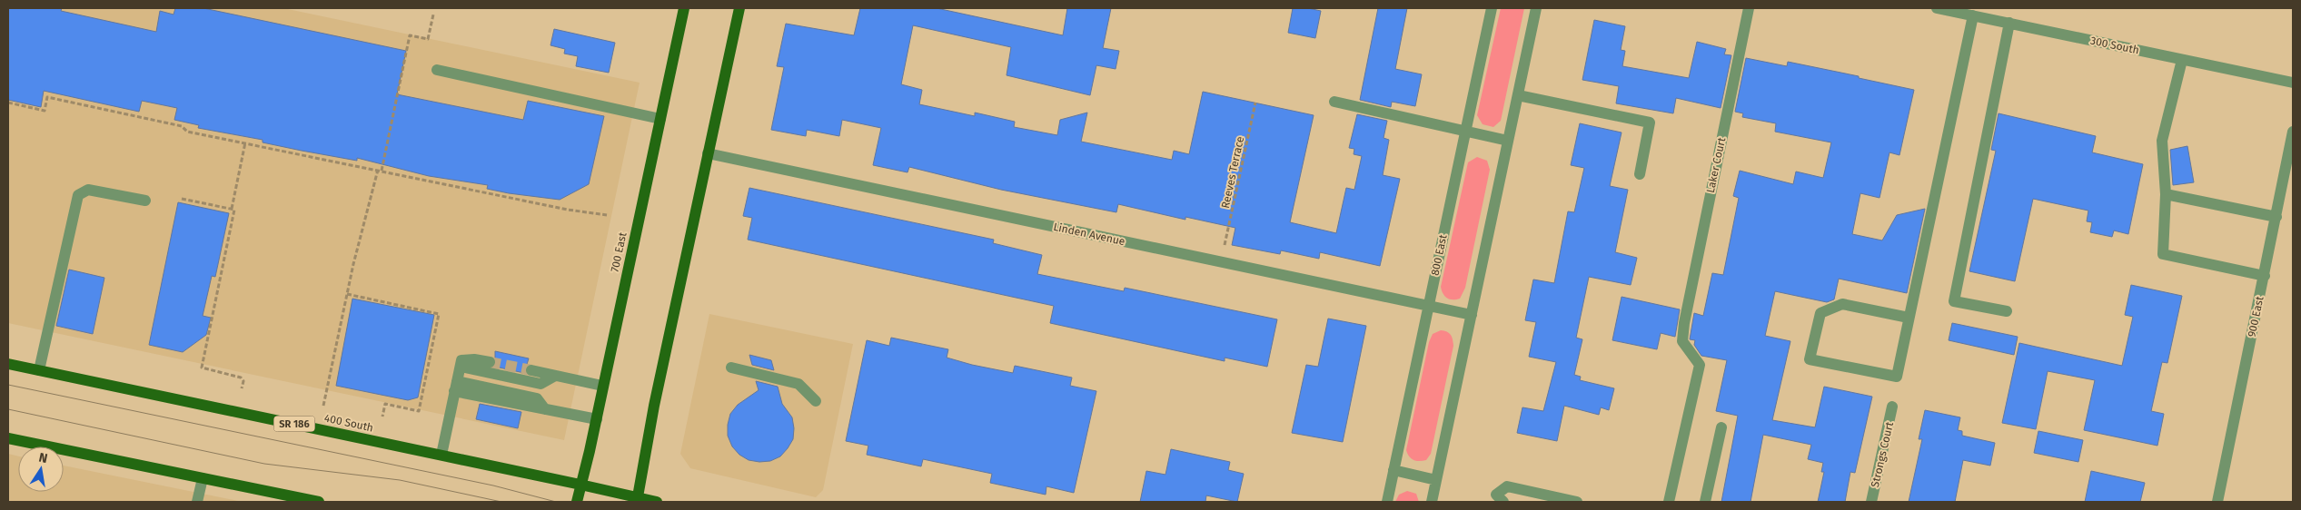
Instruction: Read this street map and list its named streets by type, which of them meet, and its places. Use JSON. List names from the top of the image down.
{
  "streets": {
    "main road": ["700 East", "400 South", "SR 186"],
    "street": [
      "300 South",
      "Laker Court",
      "Linden Avenue",
      "800 East",
      "900 East",
      "Strongs Court"
    ],
    "path": ["Reeves Terrace"]
  },
  "crossings": [
    ["Linden Avenue", "800 East"],
    ["700 East", "400 South"]
  ],
  "north": "top"
}
